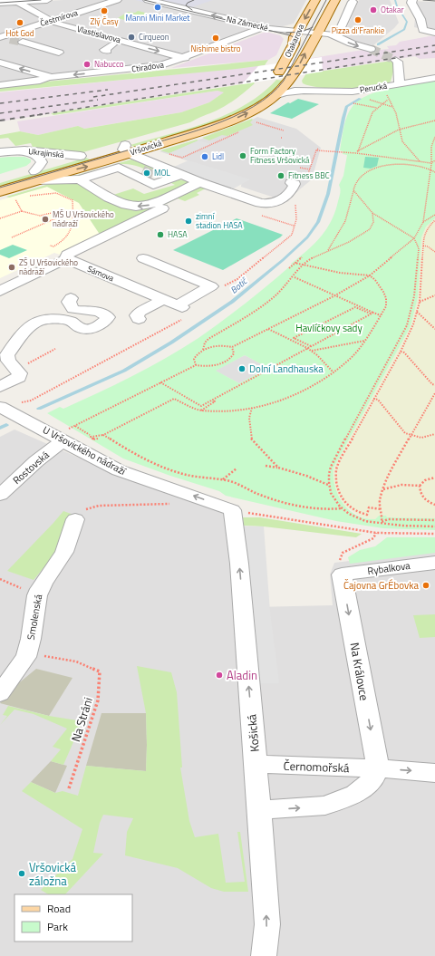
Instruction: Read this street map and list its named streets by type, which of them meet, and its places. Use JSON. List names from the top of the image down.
{
  "streets": {
    "main road": ["Otakarova", "Vršovická"],
    "street": [
      "Čestmírova",
      "Na Zámecké",
      "Vlastislavova",
      "Ctiradova",
      "Perucká",
      "Ukrajinská",
      "Sámova",
      "U Vršovického nádraží",
      "Rostovská",
      "Rybalkova",
      "Smolenská",
      "Na Královce",
      "Košická",
      "Černomořská"
    ],
    "path": ["Na Stráni"]
  },
  "crossings": [
    ["Čestmírova", "Vlastislavova"],
    ["Na Zámecké", "Otakarova"],
    ["Na Zámecké", "Ctiradova"],
    ["Vlastislavova", "Ctiradova"],
    ["Otakarova", "Perucká"],
    ["Otakarova", "Vršovická"],
    ["Perucká", "Vršovická"],
    ["Vršovická", "Ukrajinská"],
    ["U Vršovického nádraží", "Rostovská"],
    ["U Vršovického nádraží", "Košická"],
    ["Rybalkova", "Na Královce"],
    ["Smolenská", "Na Stráni"],
    ["Na Královce", "Černomořská"],
    ["Košická", "Černomořská"]
  ],
  "one_way": ["Na Zámecké", "Na Královce", "Košická"],
  "water": ["Botič"],
  "parks": ["Havlíčkovy sady"],
  "places": [
    "Manni Mini Market",
    "Otakar",
    "Zlý Časy",
    "Pizza di'Frankie",
    "Hot God",
    "Cirqueon",
    "Nishime bistro",
    "Nabucco",
    "Form Factory Fitness Vršovická",
    "Lidl",
    "MOL",
    "Fitness BBC",
    "MŠ U Vršovického nádraží",
    "zimní stadion HASA",
    "HASA",
    "ZŠ U Vršovického nádraží",
    "Dolní Landhauska",
    "Čajovna GrÉbovka",
    "Aladin",
    "Vršovická záložna"
  ],
  "legend": ["Road", "Park"]
}
